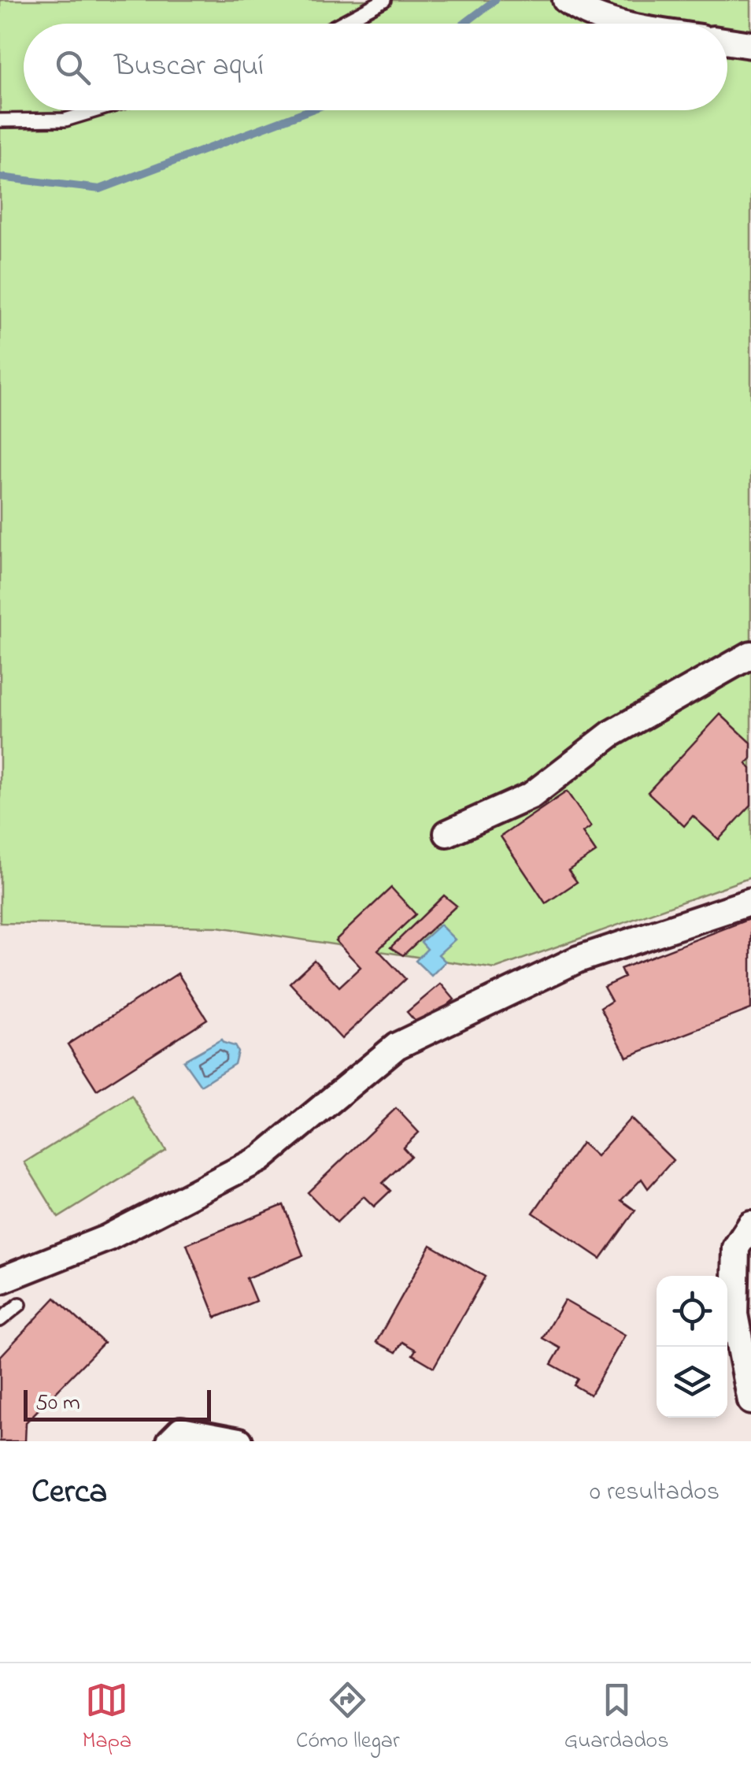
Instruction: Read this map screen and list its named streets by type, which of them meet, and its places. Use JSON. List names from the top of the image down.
{
  "scale_bar": "50 m",
  "page": {
    "search": "Buscar aquí",
    "scale": "50 m",
    "heading": ["Cerca", "0 resultados"],
    "nav": ["Mapa", "Cómo llegar", "Guardados"]
  }
}
